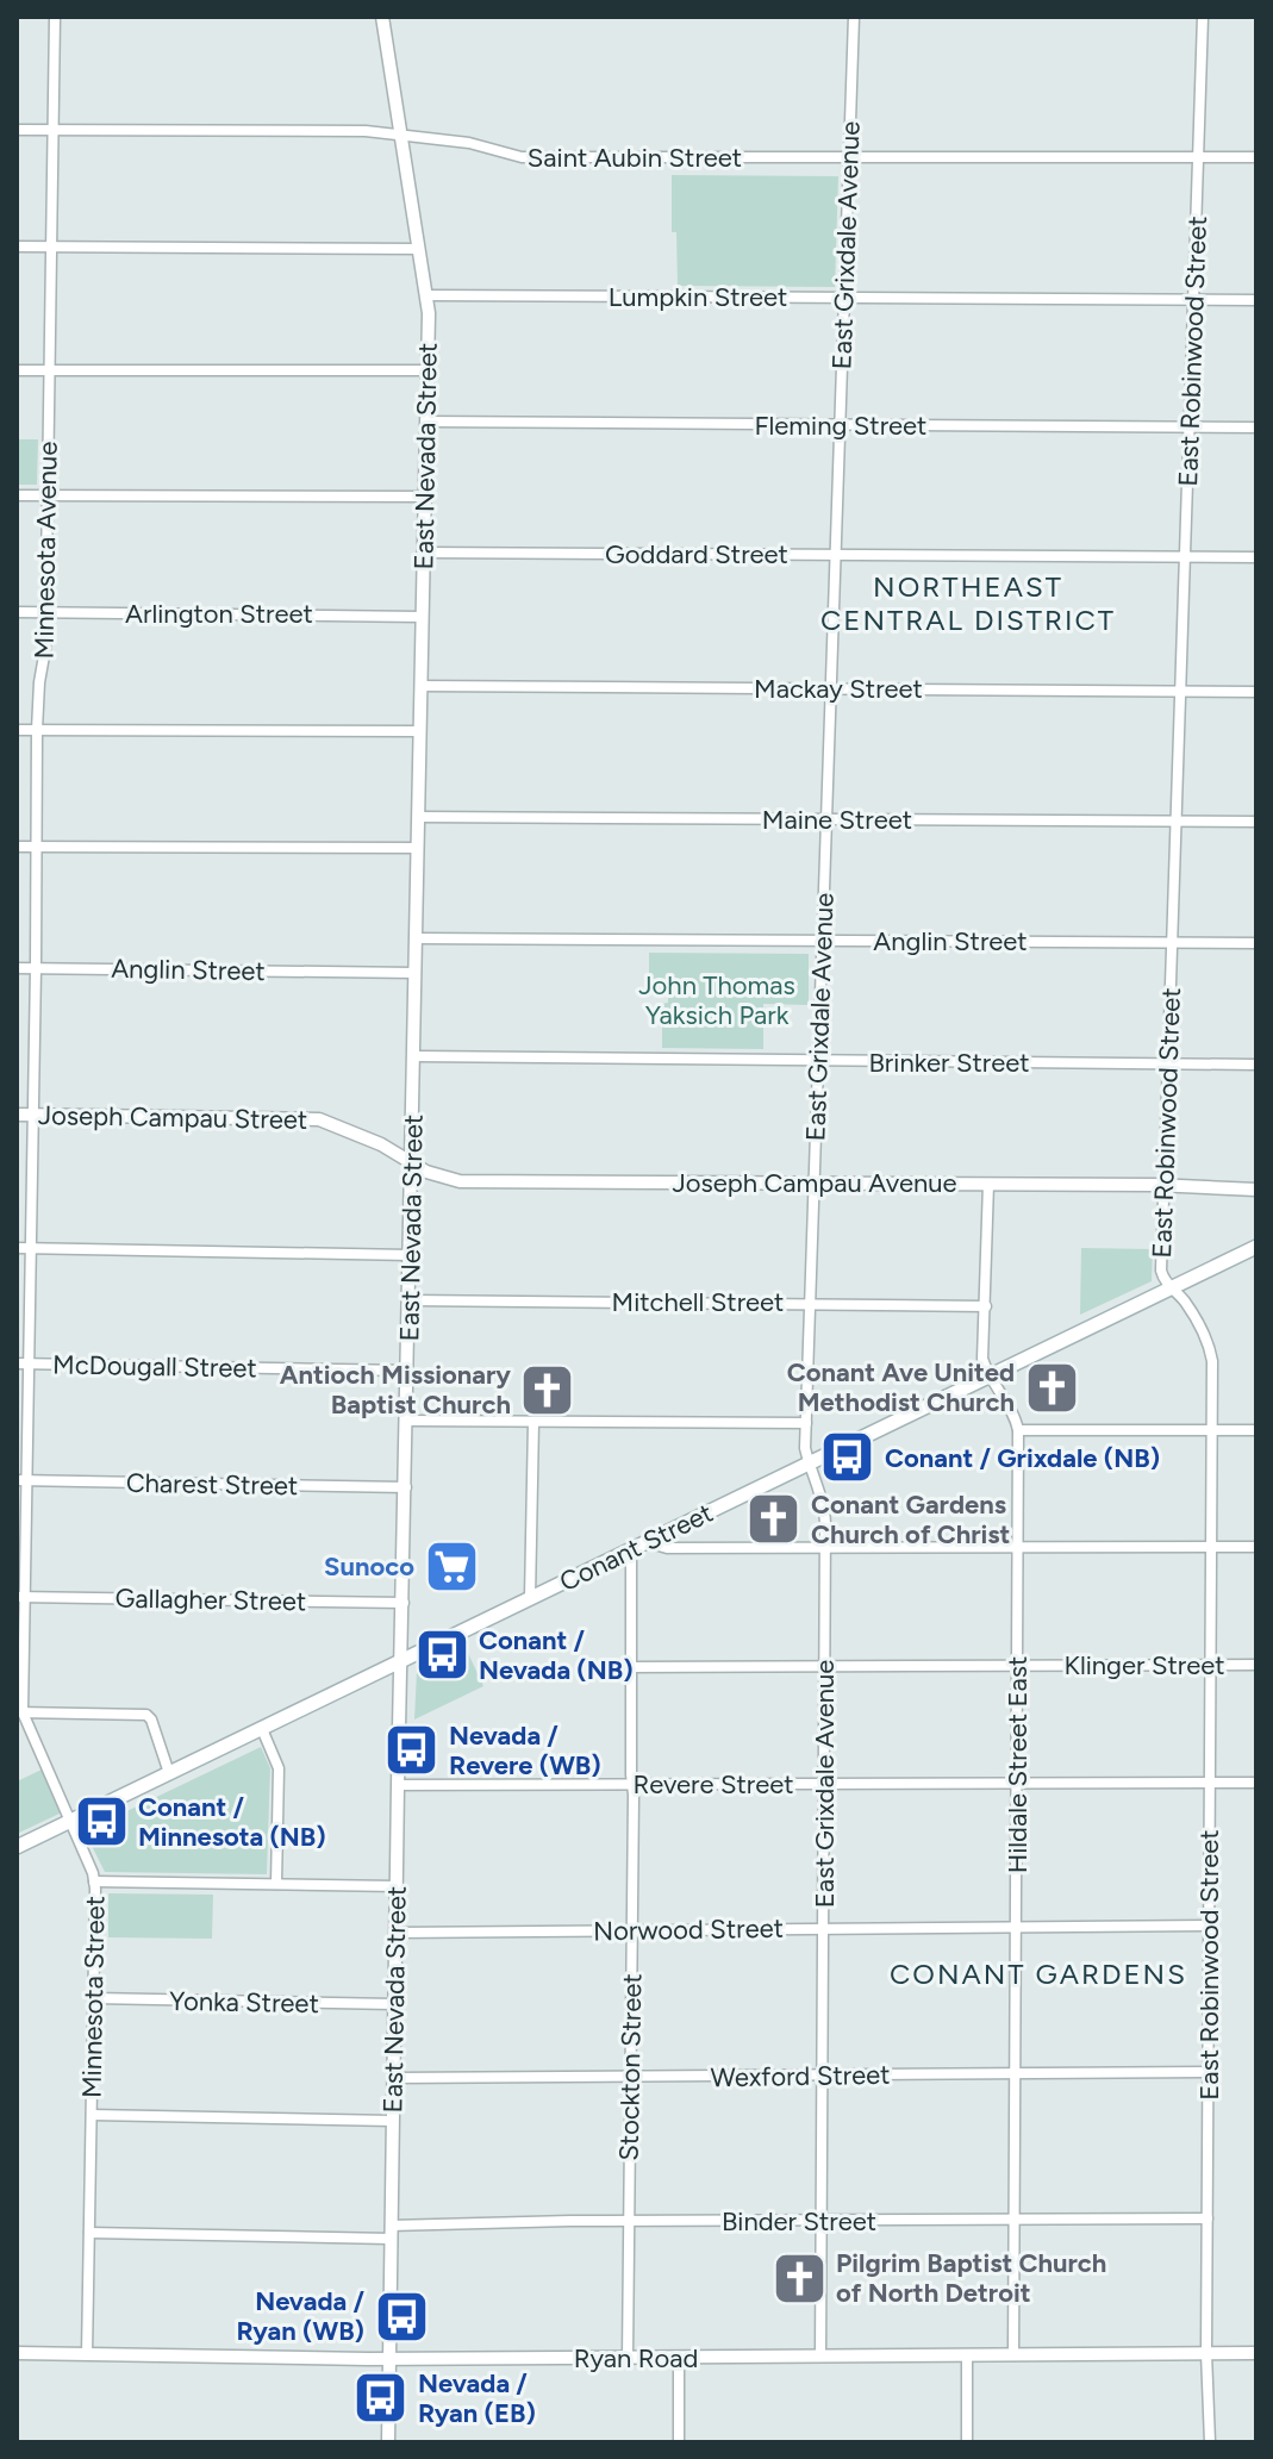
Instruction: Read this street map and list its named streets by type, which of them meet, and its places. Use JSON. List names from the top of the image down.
{
  "streets": {
    "main road": ["Conant Street"],
    "street": [
      "Saint Aubin Street",
      "East Grixdale Avenue",
      "Lumpkin Street",
      "East Robinwood Street",
      "Fleming Street",
      "East Nevada Street",
      "Minnesota Avenue",
      "Goddard Street",
      "Arlington Street",
      "Mackay Street",
      "Maine Street",
      "Anglin Street",
      "Brinker Street",
      "Joseph Campau Street",
      "Joseph Campau Avenue",
      "Mitchell Street",
      "McDougall Street",
      "Charest Street",
      "Gallagher Street",
      "Klinger Street",
      "Hildale Street East",
      "Revere Street",
      "Norwood Street",
      "Minnesota Street",
      "Yonka Street",
      "Stockton Street",
      "Wexford Street",
      "Binder Street",
      "Ryan Road"
    ]
  },
  "crossings": [
    ["Saint Aubin Street", "East Grixdale Avenue"],
    ["Saint Aubin Street", "East Robinwood Street"],
    ["Saint Aubin Street", "East Nevada Street"],
    ["Saint Aubin Street", "Minnesota Avenue"],
    ["East Grixdale Avenue", "Lumpkin Street"],
    ["East Grixdale Avenue", "Fleming Street"],
    ["East Grixdale Avenue", "Goddard Street"],
    ["East Grixdale Avenue", "Mackay Street"],
    ["East Grixdale Avenue", "Maine Street"],
    ["East Grixdale Avenue", "Anglin Street"],
    ["East Grixdale Avenue", "Brinker Street"],
    ["East Grixdale Avenue", "Joseph Campau Avenue"],
    ["East Grixdale Avenue", "Mitchell Street"],
    ["East Grixdale Avenue", "Conant Street"],
    ["East Grixdale Avenue", "Klinger Street"],
    ["East Grixdale Avenue", "Revere Street"],
    ["East Grixdale Avenue", "Norwood Street"],
    ["East Grixdale Avenue", "Wexford Street"],
    ["East Grixdale Avenue", "Binder Street"],
    ["East Grixdale Avenue", "Ryan Road"],
    ["Lumpkin Street", "East Robinwood Street"],
    ["Lumpkin Street", "East Nevada Street"],
    ["East Robinwood Street", "Fleming Street"],
    ["East Robinwood Street", "Goddard Street"],
    ["East Robinwood Street", "Mackay Street"],
    ["East Robinwood Street", "Maine Street"],
    ["East Robinwood Street", "Anglin Street"],
    ["East Robinwood Street", "Brinker Street"],
    ["East Robinwood Street", "Joseph Campau Avenue"],
    ["East Robinwood Street", "Conant Street"],
    ["East Robinwood Street", "Klinger Street"],
    ["East Robinwood Street", "Revere Street"],
    ["East Robinwood Street", "Norwood Street"],
    ["East Robinwood Street", "Wexford Street"],
    ["East Robinwood Street", "Binder Street"],
    ["East Robinwood Street", "Ryan Road"],
    ["Fleming Street", "East Nevada Street"],
    ["East Nevada Street", "Goddard Street"],
    ["East Nevada Street", "Arlington Street"],
    ["East Nevada Street", "Mackay Street"],
    ["East Nevada Street", "Maine Street"],
    ["East Nevada Street", "Anglin Street"],
    ["East Nevada Street", "Brinker Street"],
    ["East Nevada Street", "Joseph Campau Avenue"],
    ["East Nevada Street", "Mitchell Street"],
    ["East Nevada Street", "McDougall Street"],
    ["East Nevada Street", "Charest Street"],
    ["East Nevada Street", "Conant Street"],
    ["East Nevada Street", "Gallagher Street"],
    ["East Nevada Street", "Revere Street"],
    ["East Nevada Street", "Norwood Street"],
    ["East Nevada Street", "Yonka Street"],
    ["East Nevada Street", "Wexford Street"],
    ["East Nevada Street", "Binder Street"],
    ["East Nevada Street", "Ryan Road"],
    ["Minnesota Avenue", "Arlington Street"],
    ["Minnesota Avenue", "Anglin Street"],
    ["Minnesota Avenue", "Joseph Campau Street"],
    ["Minnesota Avenue", "McDougall Street"],
    ["Minnesota Avenue", "Charest Street"],
    ["Minnesota Avenue", "Gallagher Street"],
    ["Minnesota Avenue", "Minnesota Street"],
    ["Joseph Campau Street", "Joseph Campau Avenue"],
    ["Joseph Campau Avenue", "Hildale Street East"],
    ["Mitchell Street", "Hildale Street East"],
    ["Conant Street", "Hildale Street East"],
    ["Conant Street", "Minnesota Street"],
    ["Conant Street", "Stockton Street"],
    ["Gallagher Street", "Minnesota Street"],
    ["Klinger Street", "Hildale Street East"],
    ["Klinger Street", "Stockton Street"],
    ["Hildale Street East", "Revere Street"],
    ["Hildale Street East", "Norwood Street"],
    ["Hildale Street East", "Wexford Street"],
    ["Hildale Street East", "Binder Street"],
    ["Hildale Street East", "Ryan Road"],
    ["Revere Street", "Stockton Street"],
    ["Norwood Street", "Stockton Street"],
    ["Minnesota Street", "Yonka Street"],
    ["Minnesota Street", "Binder Street"],
    ["Minnesota Street", "Ryan Road"],
    ["Stockton Street", "Wexford Street"],
    ["Stockton Street", "Binder Street"],
    ["Stockton Street", "Ryan Road"]
  ],
  "districts": ["NORTHEAST CENTRAL DISTRICT", "CONANT GARDENS"],
  "parks": ["John Thomas Yaksich Park"],
  "places": {
    "church": [
      "Conant Ave United Methodist Church",
      "Antioch Missionary Baptist Church",
      "Conant Gardens Church of Christ",
      "Pilgrim Baptist Church of North Detroit"
    ],
    "bus stop": [
      "Conant / Grixdale (NB)",
      "Conant / Nevada (NB)",
      "Nevada / Revere (WB)",
      "Conant / Minnesota (NB)",
      "Nevada / Ryan (WB)",
      "Nevada / Ryan (EB)"
    ],
    "supermarket": ["Sunoco"]
  }
}
